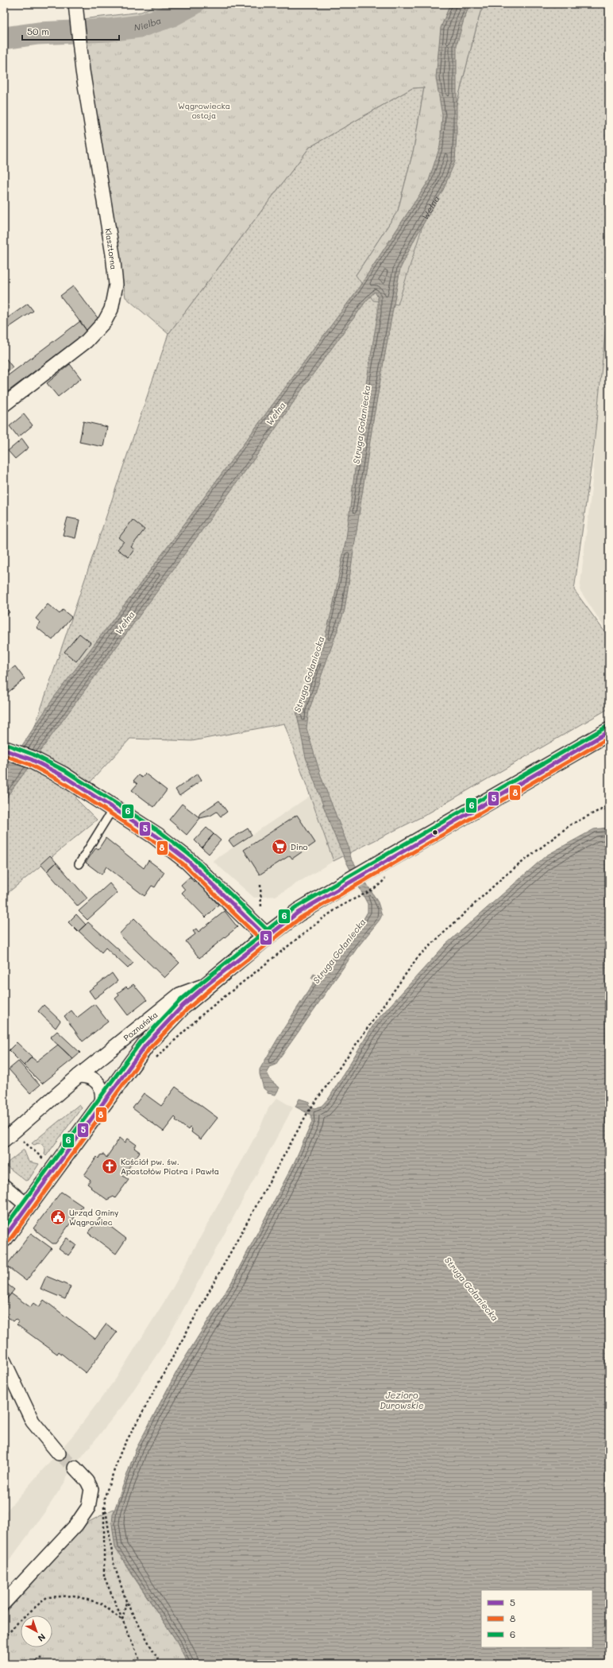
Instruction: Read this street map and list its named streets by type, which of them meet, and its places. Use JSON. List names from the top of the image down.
{
  "streets": {
    "street": ["Klasztorna", "Poznańska"]
  },
  "water": [
    "Nielba",
    "Wełna",
    "Struga Gołaniecka",
    "Jezioro Durowskie"
  ],
  "parks": ["Wągrowiecka ostoja"],
  "places": {
    "supermarket": ["Dino"],
    "church": ["Kościół pw. św. Apostołów Piotra i Pawła"],
    "public building": ["Urząd Gminy Wągrowiec"]
  },
  "lines": ["transit line 6", "transit line 5", "transit line 8"],
  "legend": ["5", "8", "6"],
  "scale_bar": "50 m",
  "north": "bottom right"
}
